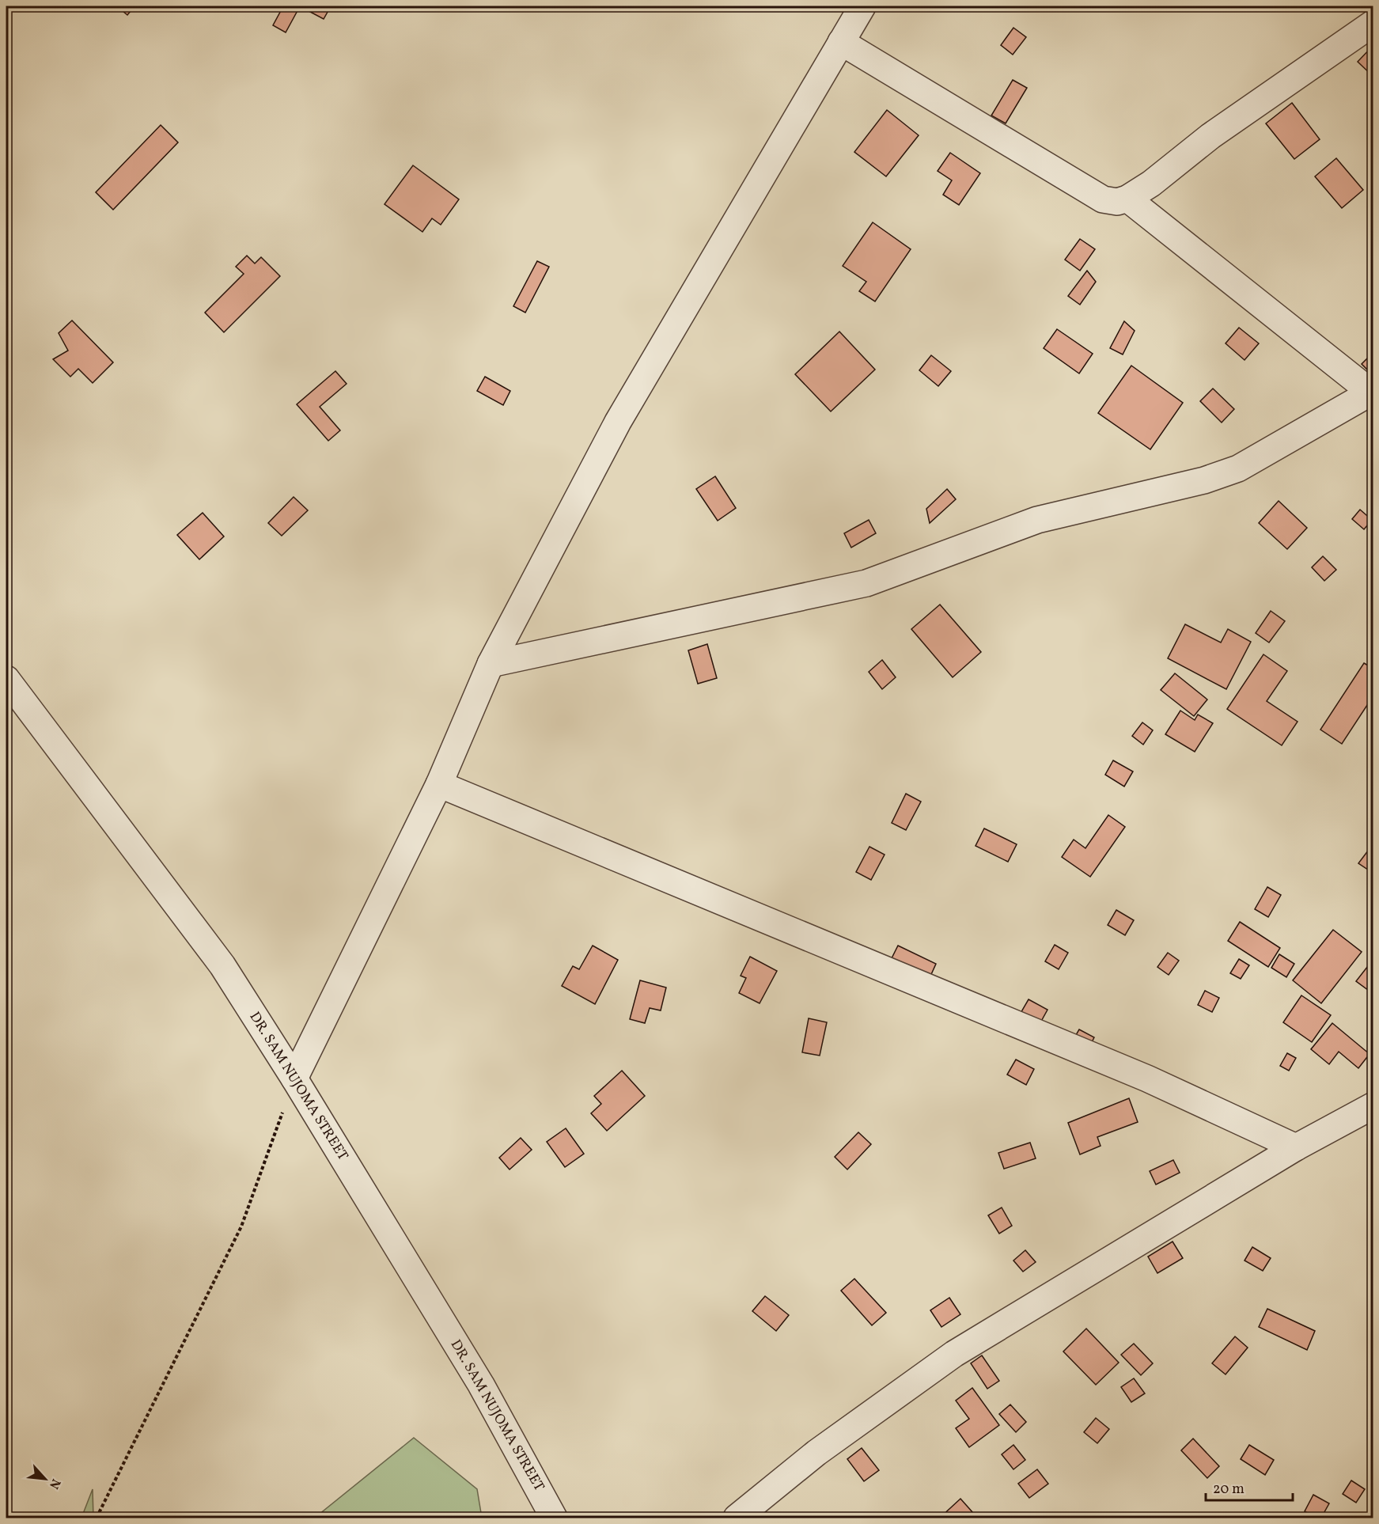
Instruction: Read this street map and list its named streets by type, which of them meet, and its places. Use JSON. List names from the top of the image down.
{
  "streets": {
    "street": ["DR. SAM NUJOMA STREET"]
  },
  "scale_bar": "20 m",
  "north": "bottom right"
}
